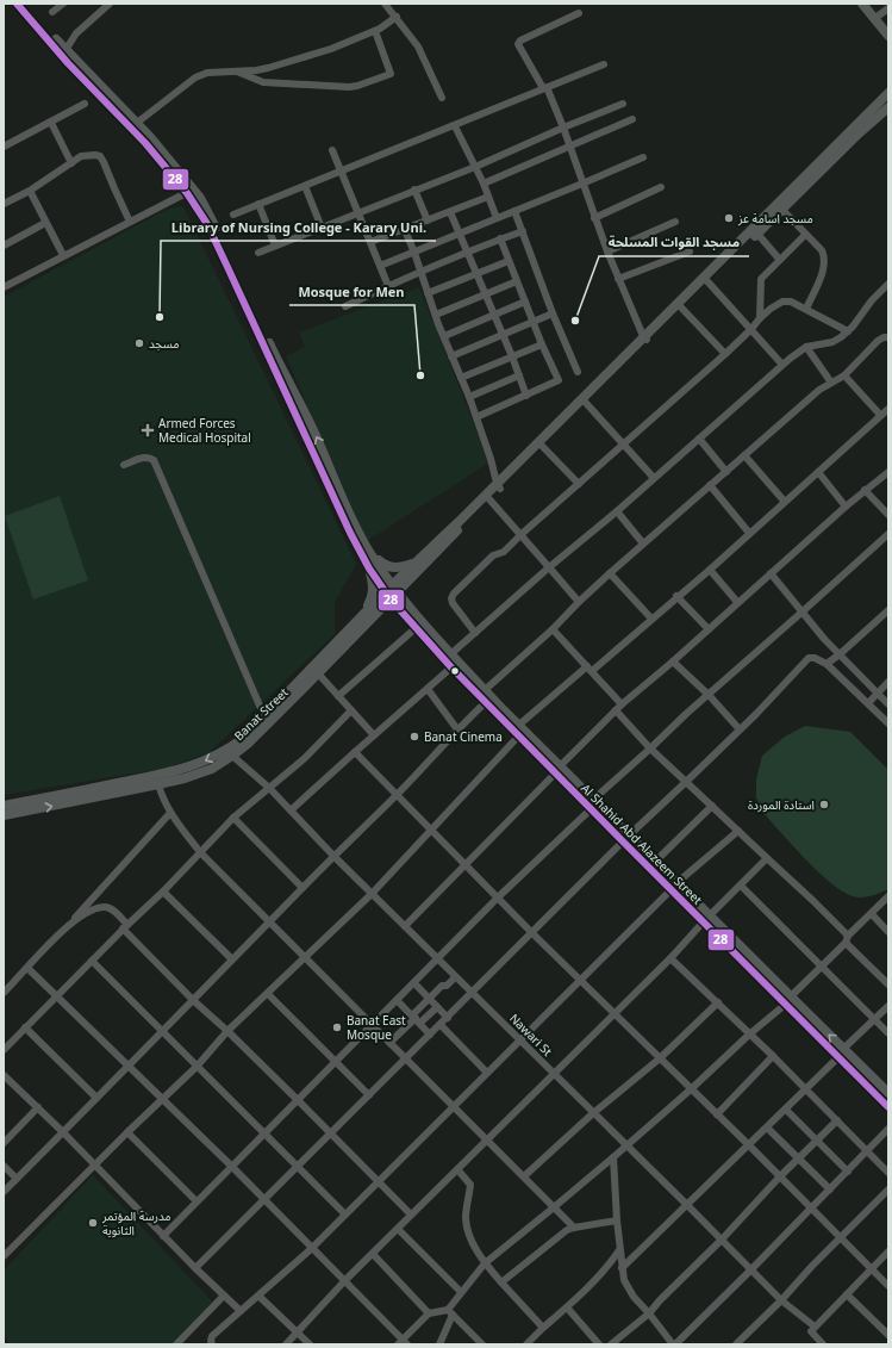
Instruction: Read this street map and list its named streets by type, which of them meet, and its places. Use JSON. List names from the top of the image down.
{
  "streets": {
    "main road": ["Banat Street", "Al Shahid Abd Alazeem Street"],
    "street": ["Nawari St"]
  },
  "crossings": [
    ["Banat Street", "Al Shahid Abd Alazeem Street"],
    ["Banat Street", "Nawari St"]
  ],
  "places": {
    "other": [
      "مسجد اسامة عز",
      "Library of Nursing College - Karary Uni.",
      "مسجد القوات المسلحة",
      "مسجد",
      "Mosque for Men",
      "Banat Cinema",
      "استادة الموردة",
      "Banat East Mosque",
      "مدرسة المؤتمر الثانوية"
    ],
    "health": ["Armed Forces Medical Hospital"]
  },
  "lines": ["transit line 28"]
}
